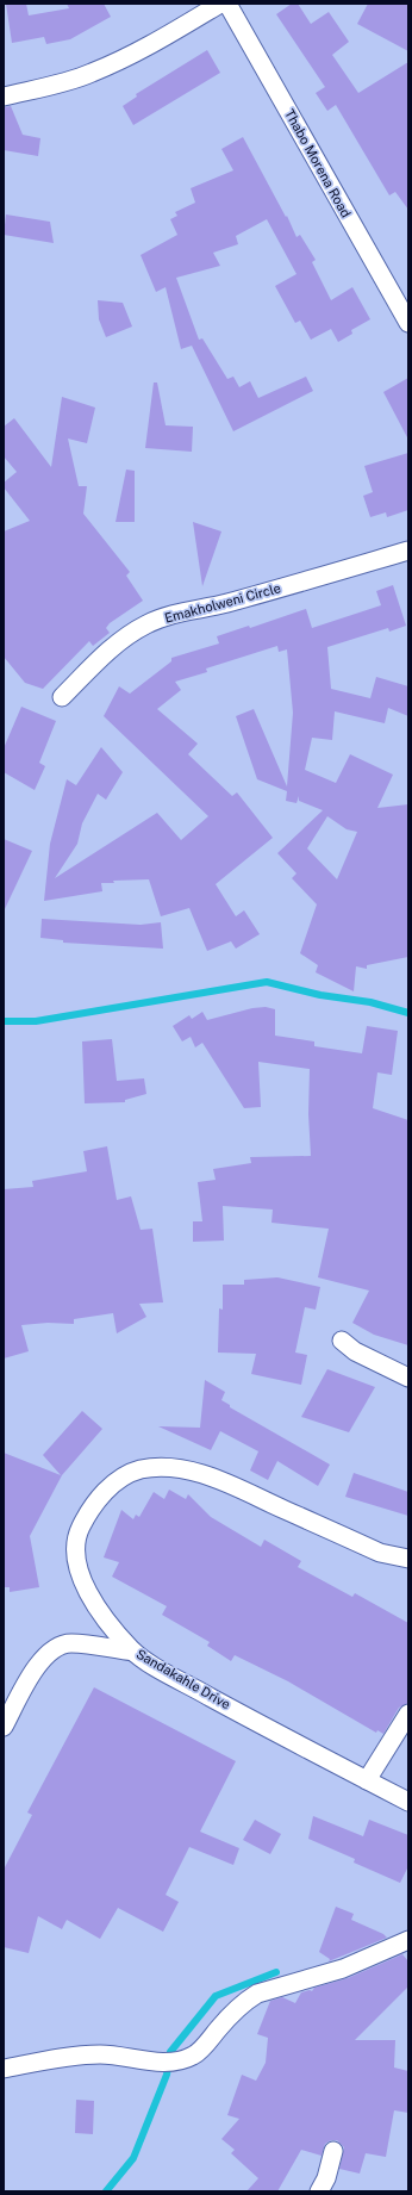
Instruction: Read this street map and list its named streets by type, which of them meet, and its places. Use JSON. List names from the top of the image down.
{
  "streets": {
    "street": ["Thabo Morena Road", "Emakholweni Circle", "Sandakahle Drive"]
  }
}
